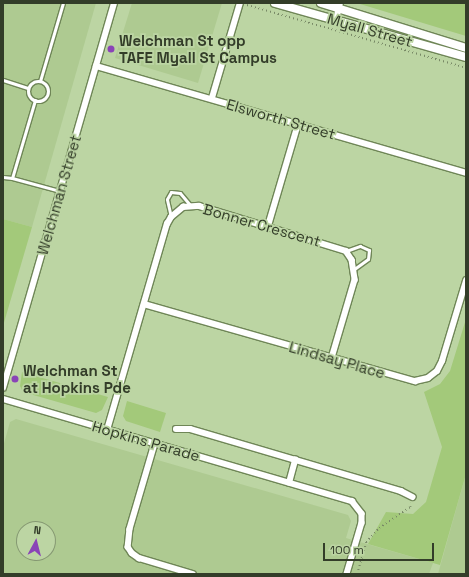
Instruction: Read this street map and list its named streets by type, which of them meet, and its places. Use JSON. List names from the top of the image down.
{
  "streets": {
    "street": [
      "Myall Street",
      "Elsworth Street",
      "Welchman Street",
      "Bonner Crescent",
      "Lindsay Place",
      "Hopkins Parade"
    ]
  },
  "crossings": [
    ["Elsworth Street", "Welchman Street"]
  ],
  "places": ["Welchman St opp TAFE Myall St Campus", "Welchman St at Hopkins Pde"],
  "scale_bar": "100 m",
  "north": "top"
}
